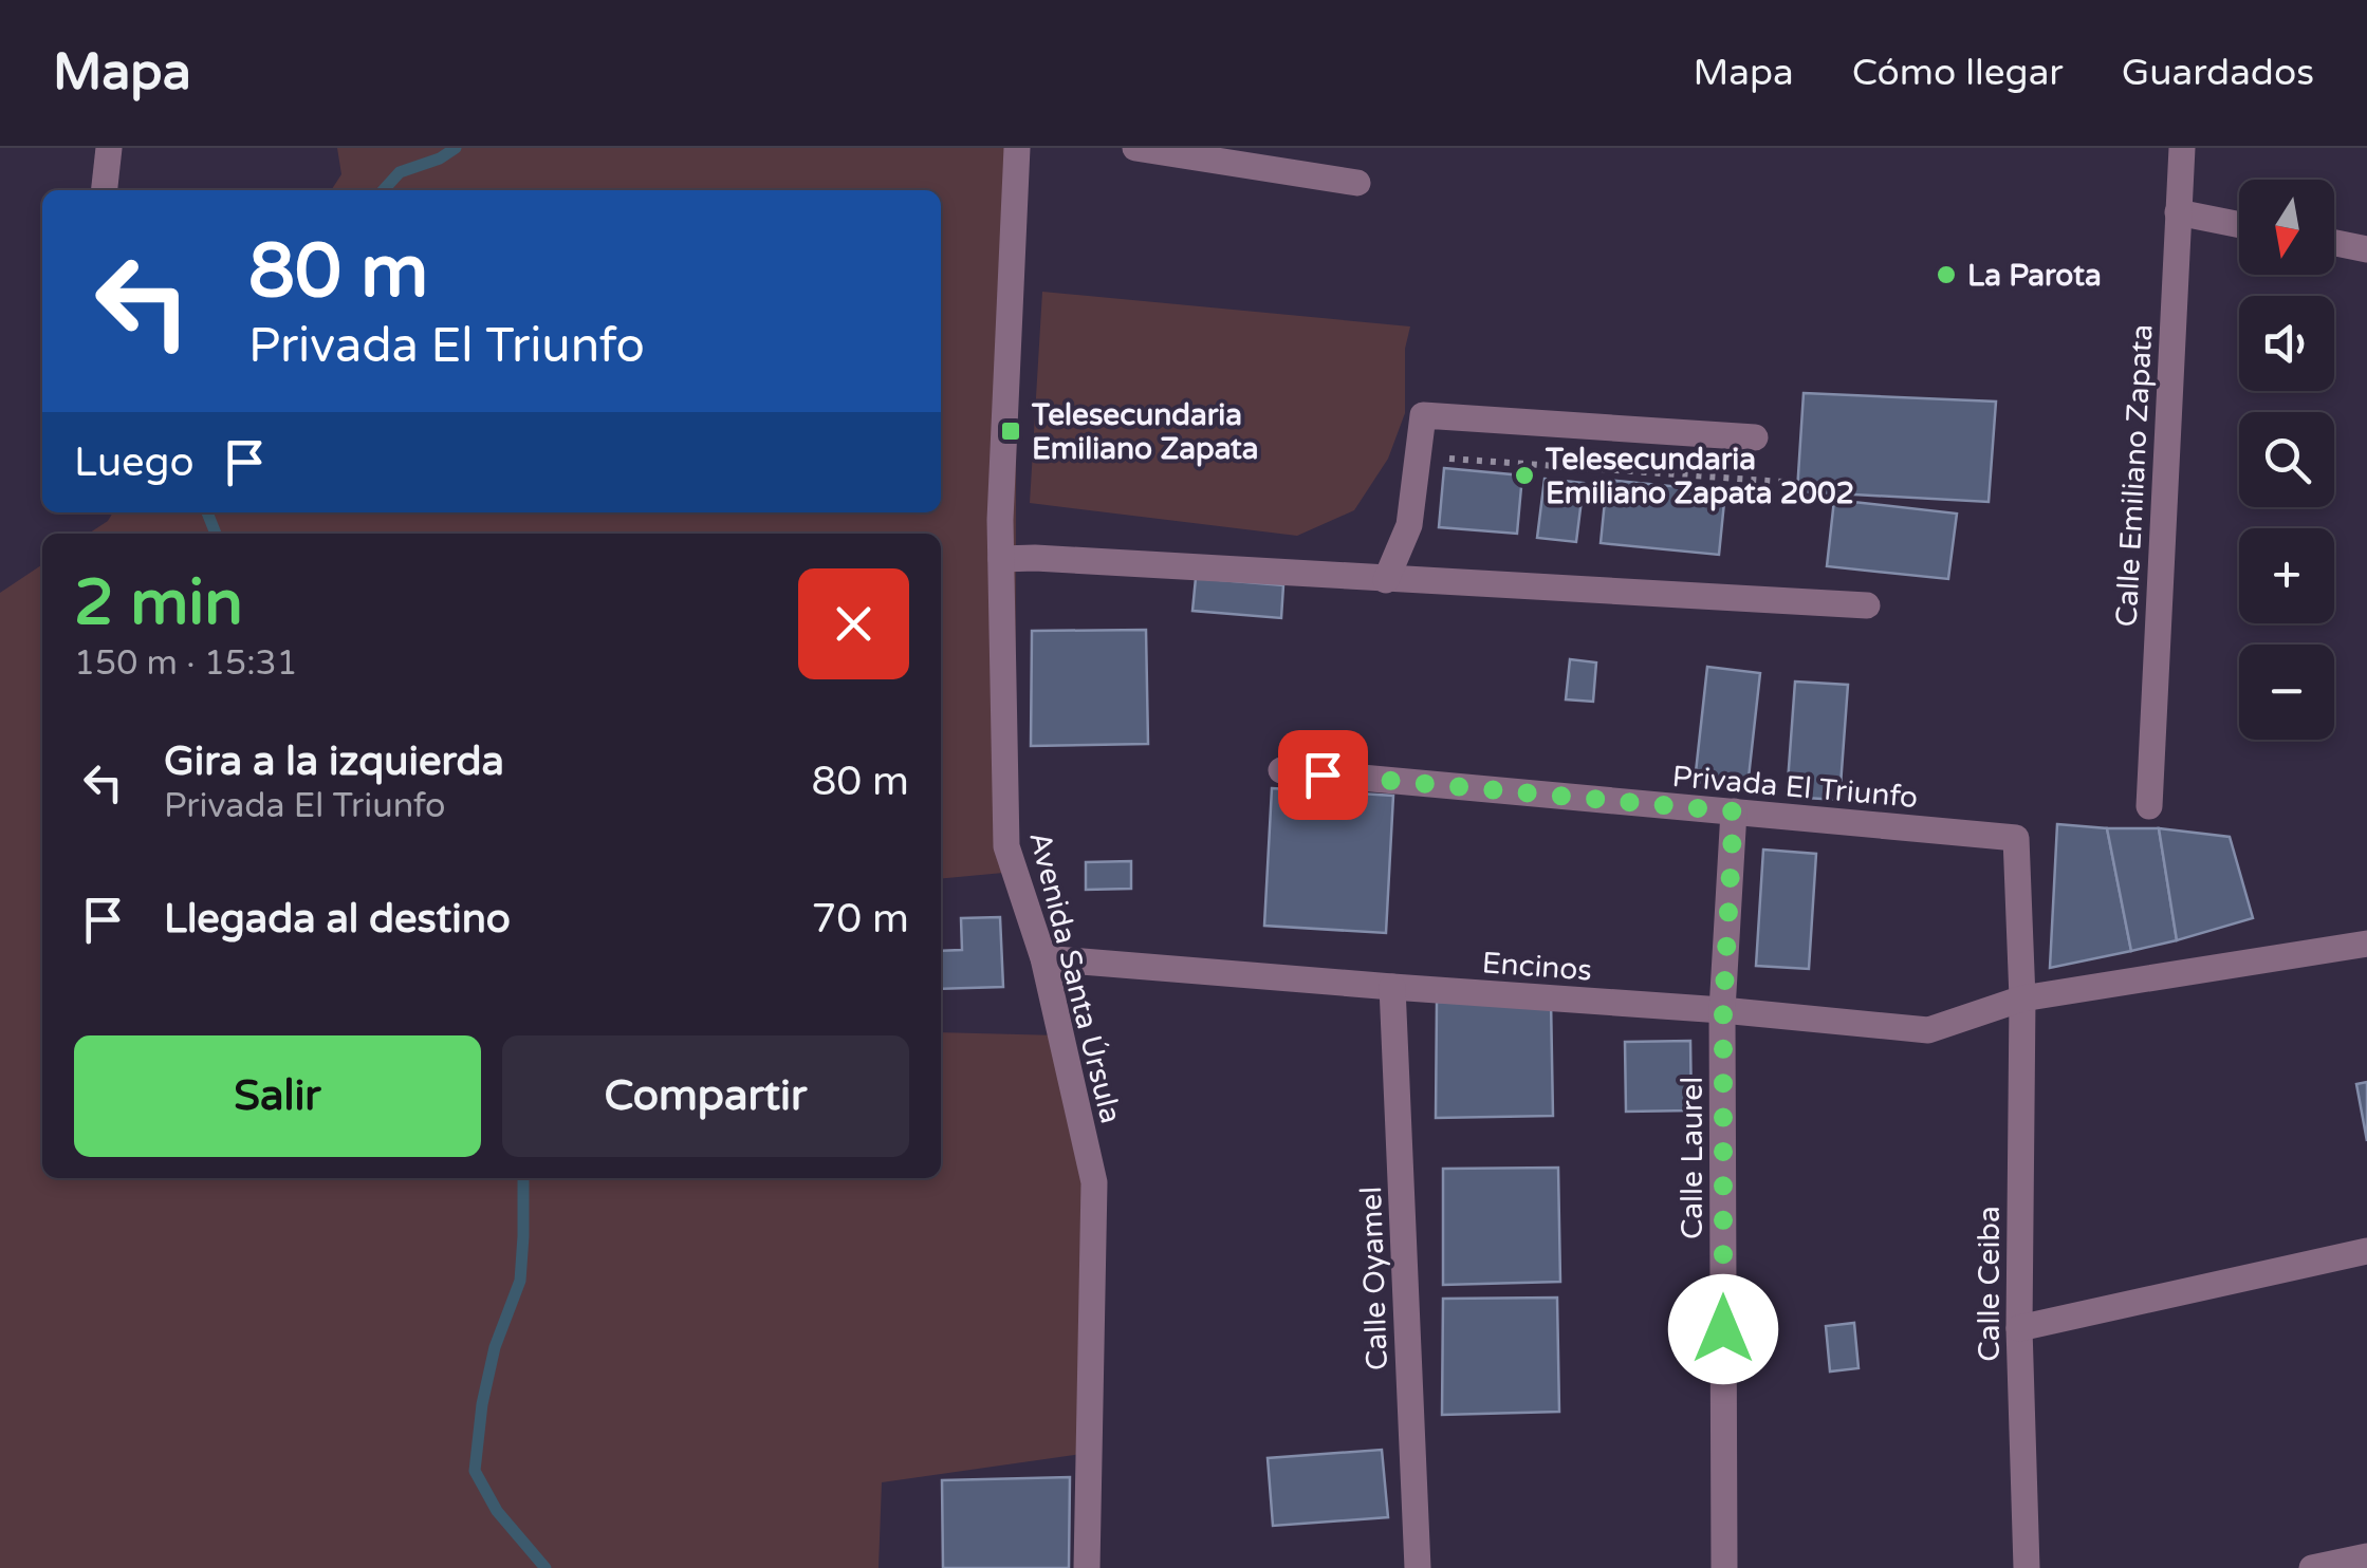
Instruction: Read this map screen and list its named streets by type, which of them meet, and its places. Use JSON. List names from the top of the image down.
{
  "streets": {
    "street": [
      "Calle Emiliano Zapata",
      "Privada El Triunfo",
      "Encinos",
      "Avenida Santa Úrsula",
      "Calle Laurel",
      "Calle Oyamel",
      "Calle Ceiba"
    ]
  },
  "crossings": [
    ["Privada El Triunfo", "Encinos"],
    ["Privada El Triunfo", "Calle Laurel"],
    ["Privada El Triunfo", "Calle Ceiba"],
    ["Encinos", "Avenida Santa Úrsula"],
    ["Encinos", "Calle Laurel"],
    ["Encinos", "Calle Oyamel"],
    ["Encinos", "Calle Ceiba"]
  ],
  "places": {
    "other": ["La Parota", "Telesecundaria Emiliano Zapata 2002"],
    "transit": ["Telesecundaria Emiliano Zapata"]
  },
  "north": "bottom",
  "page": {
    "header": "Mapa",
    "nav": ["Mapa", "Cómo llegar", "Guardados"],
    "map_buttons": ["+", "−"],
    "turn": ["80 m", "Privada El Triunfo"],
    "then": "Luego",
    "heading": ["2 min", "150 m · 15:31"],
    "list": [
      {
        "name": "Gira a la izquierda",
        "note": "Privada El Triunfo",
        "value": "80 m"
      },
      {
        "name": "Llegada al destino",
        "value": "70 m"
      }
    ],
    "buttons": ["Salir", "Compartir"]
  }
}
